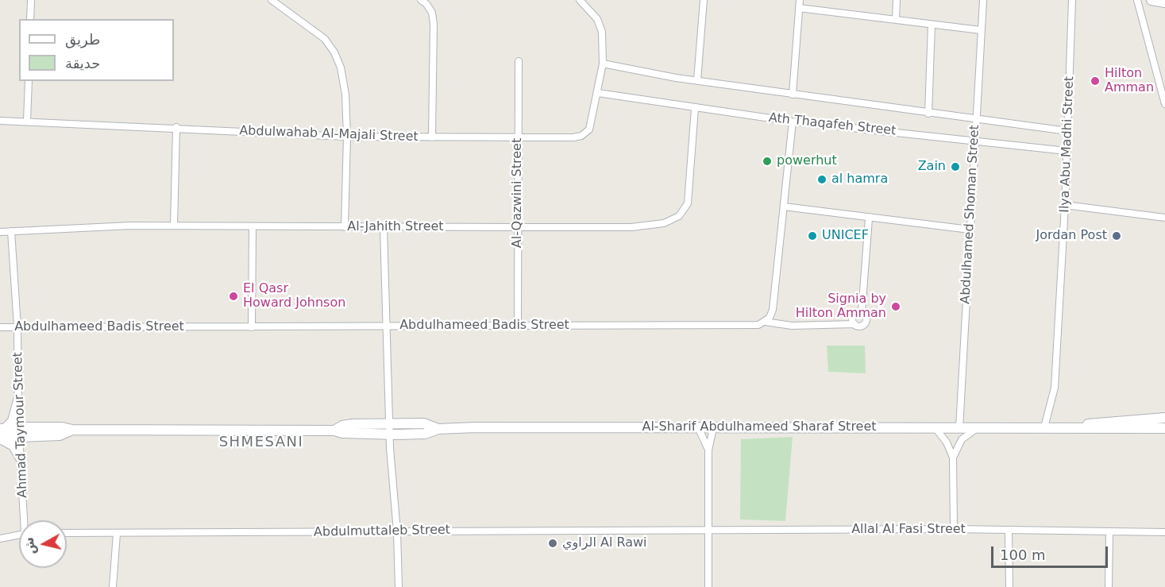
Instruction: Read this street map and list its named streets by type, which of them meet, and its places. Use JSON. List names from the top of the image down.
{
  "streets": {
    "street": [
      "Ath Thaqafeh Street",
      "Abdulwahab Al-Majali Street",
      "Ilya Abu Madhi Street",
      "Al-Qazwini Street",
      "Abdulhamed Shoman Street",
      "Al-Jahith Street",
      "Abdulhameed Badis Street",
      "Ahmad Taymour Street",
      "Al-Sharif Abdulhameed Sharaf Street",
      "Allal Al Fasi Street",
      "Abdulmuttaleb Street"
    ]
  },
  "crossings": [
    ["Ath Thaqafeh Street", "Abdulwahab Al-Majali Street"],
    ["Ath Thaqafeh Street", "Ilya Abu Madhi Street"],
    ["Ath Thaqafeh Street", "Abdulhamed Shoman Street"],
    ["Ath Thaqafeh Street", "Al-Jahith Street"],
    ["Abdulwahab Al-Majali Street", "Al-Qazwini Street"],
    ["Ilya Abu Madhi Street", "Al-Sharif Abdulhameed Sharaf Street"],
    ["Al-Qazwini Street", "Al-Jahith Street"],
    ["Al-Qazwini Street", "Abdulhameed Badis Street"],
    ["Abdulhamed Shoman Street", "Al-Sharif Abdulhameed Sharaf Street"],
    ["Al-Jahith Street", "Ahmad Taymour Street"],
    ["Abdulhameed Badis Street", "Ahmad Taymour Street"],
    ["Ahmad Taymour Street", "Al-Sharif Abdulhameed Sharaf Street"],
    ["Allal Al Fasi Street", "Abdulmuttaleb Street"]
  ],
  "districts": ["SHMESANI"],
  "places": [
    "Hilton Amman",
    "powerhut",
    "Zain",
    "al hamra",
    "UNICEF",
    "Jordan Post",
    "El Qasr Howard Johnson",
    "Signia by Hilton Amman",
    "الراوي Al Rawi"
  ],
  "legend": ["طريق", "حديقة"],
  "scale_bar": "100 m",
  "north": "left"
}
